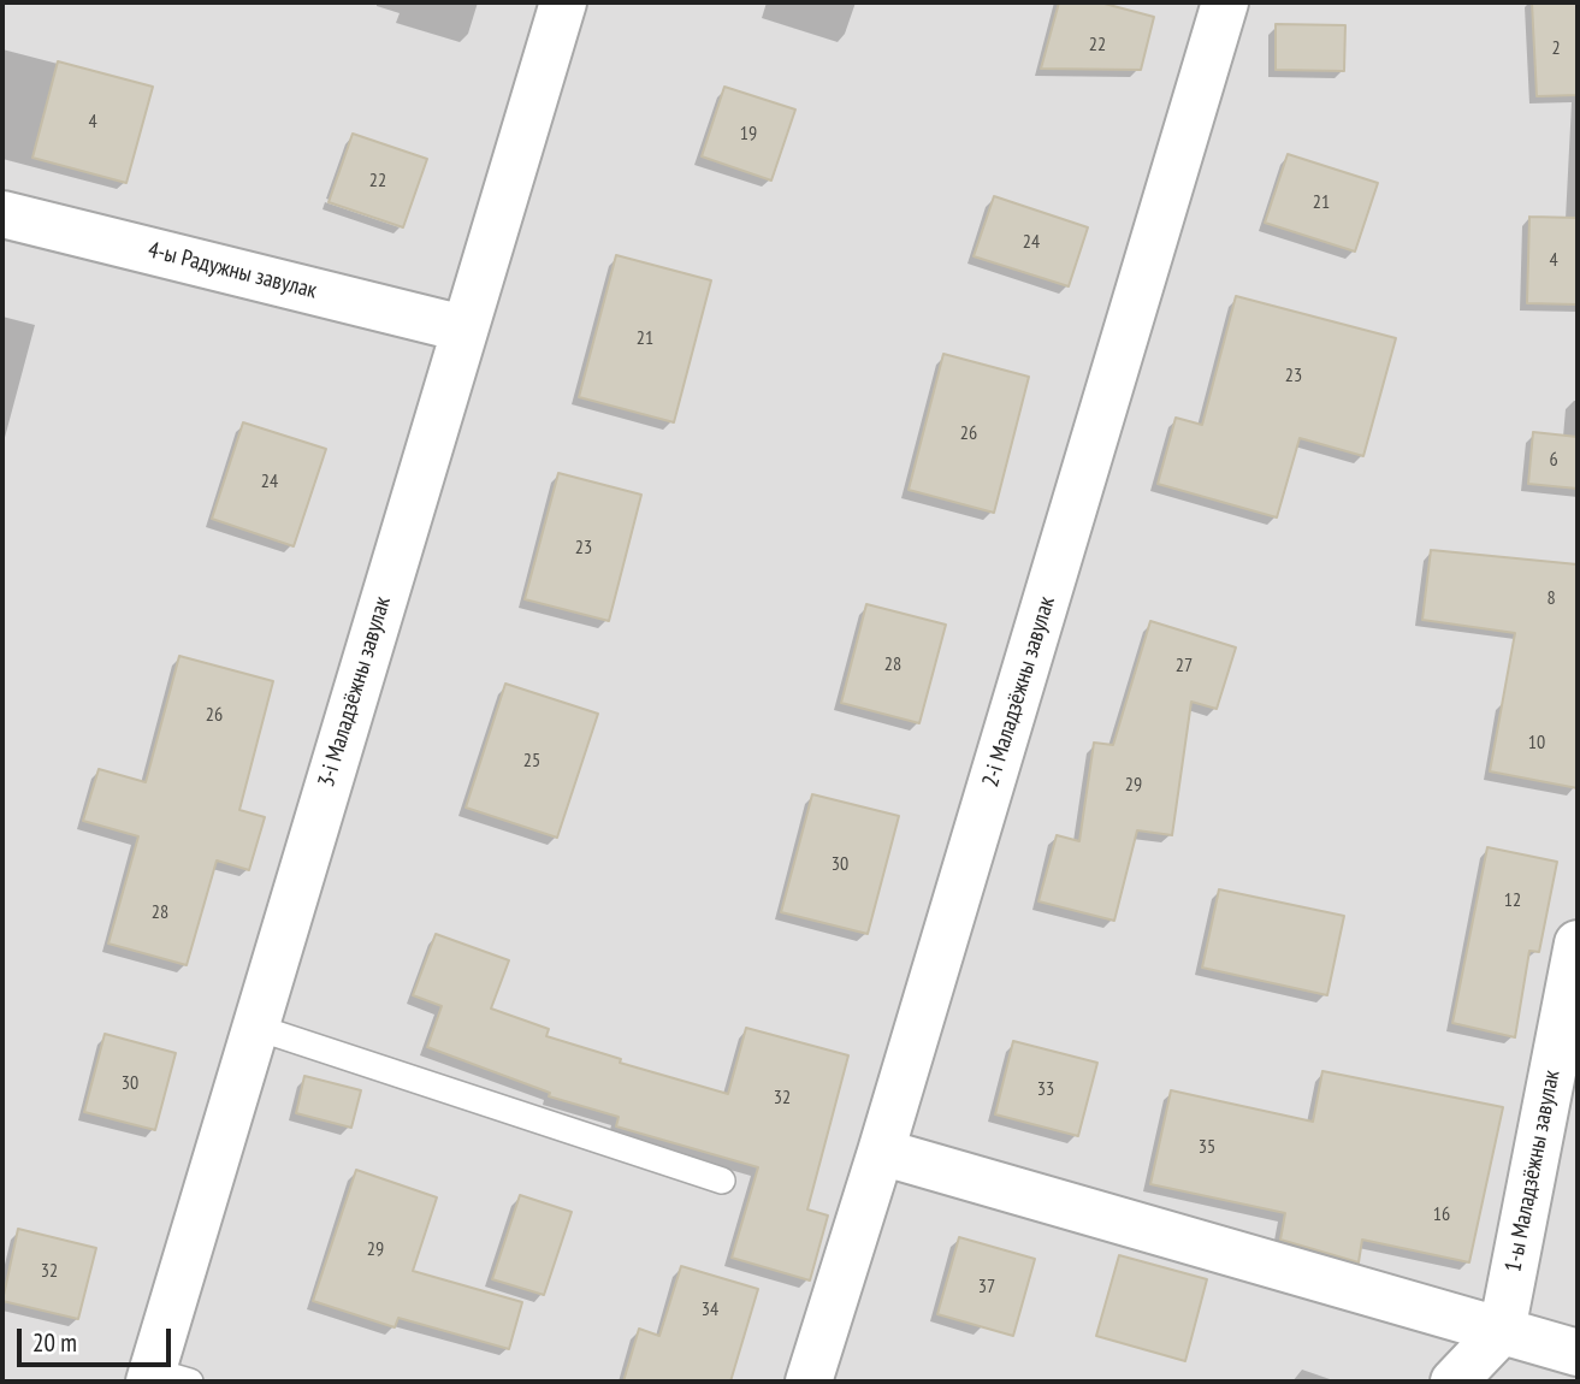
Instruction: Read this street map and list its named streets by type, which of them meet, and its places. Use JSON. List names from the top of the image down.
{
  "streets": {
    "street": [
      "4-ы Радужны завулак",
      "3-і Маладзёжны завулак",
      "2-і Маладзёжны завулак",
      "1-ы Маладзёжны завулак"
    ]
  },
  "crossings": [
    ["4-ы Радужны завулак", "3-і Маладзёжны завулак"]
  ],
  "house_numbers": [
    "22",
    "2",
    "4",
    "19",
    "22",
    "21",
    "24",
    "4",
    "21",
    "23",
    "26",
    "6",
    "24",
    "23",
    "8",
    "28",
    "27",
    "26",
    "10",
    "25",
    "29",
    "30",
    "12",
    "28",
    "30",
    "33",
    "32",
    "35",
    "16",
    "29",
    "32",
    "37",
    "34"
  ],
  "scale_bar": "20 m"
}
